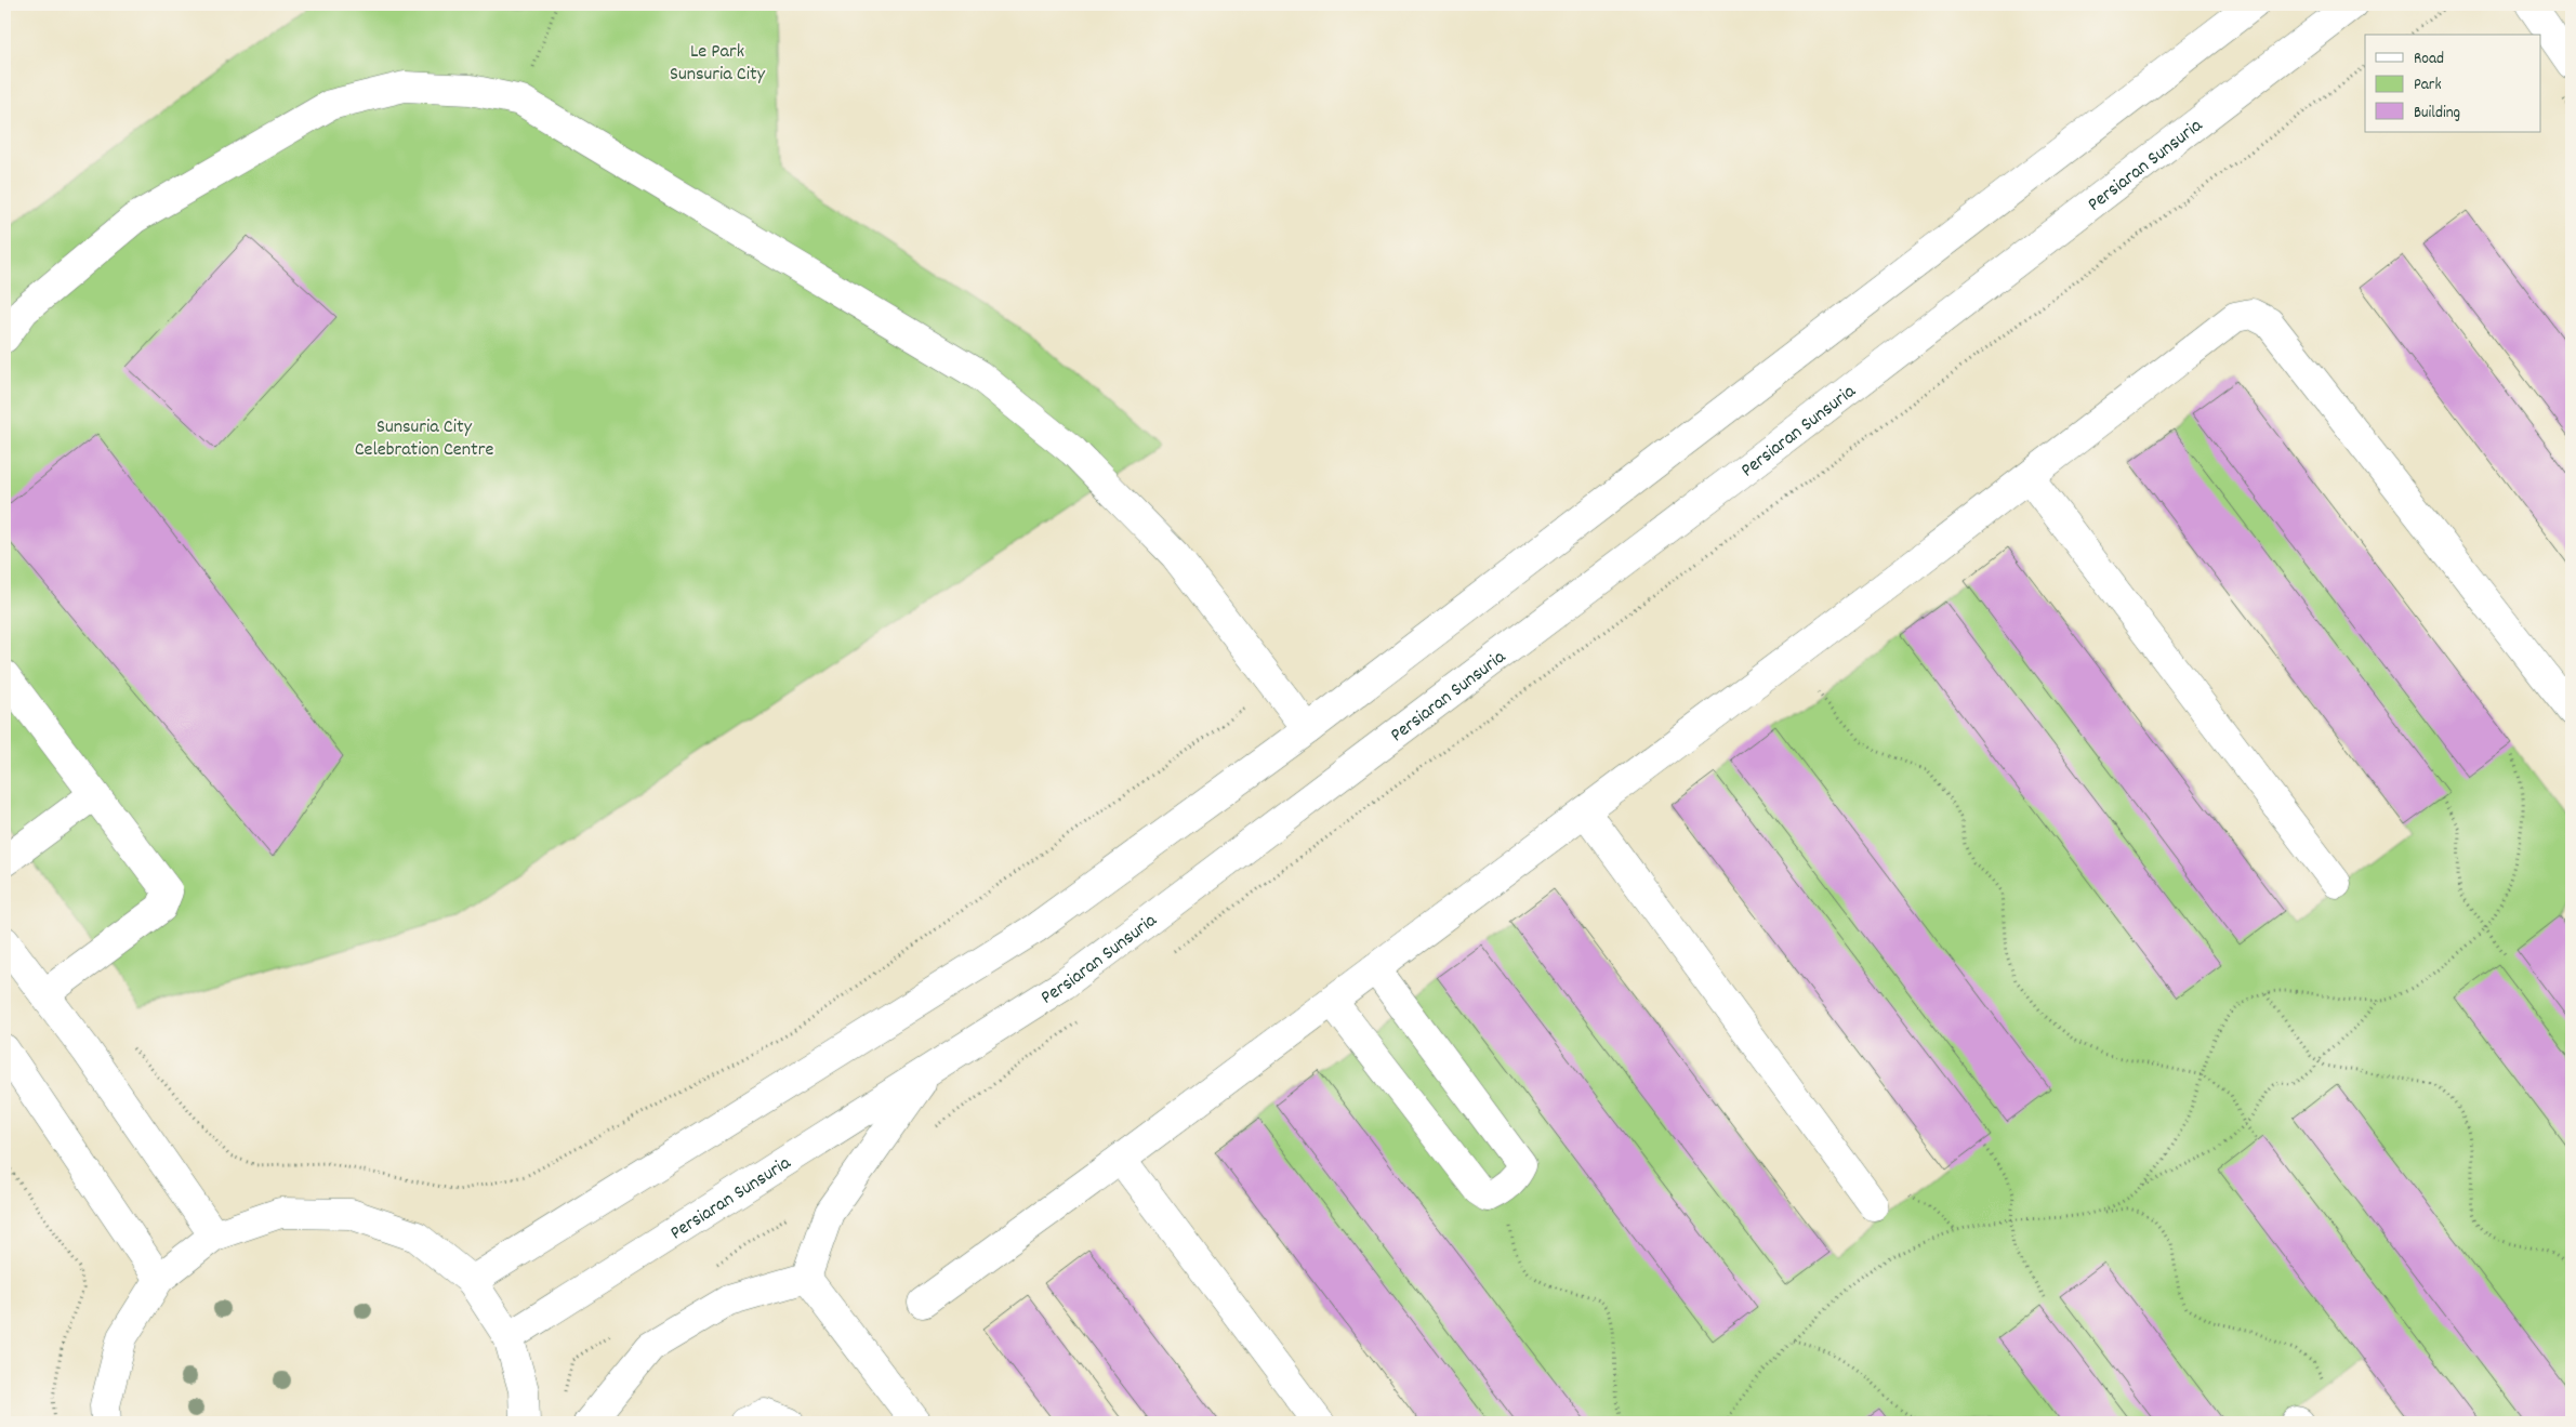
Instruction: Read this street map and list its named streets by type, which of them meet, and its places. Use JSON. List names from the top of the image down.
{
  "streets": {
    "street": ["Persiaran Sunsuria"]
  },
  "parks": ["Le Park Sunsuria City", "Sunsuria City Celebration Centre"],
  "legend": ["Road", "Park", "Building"]
}
